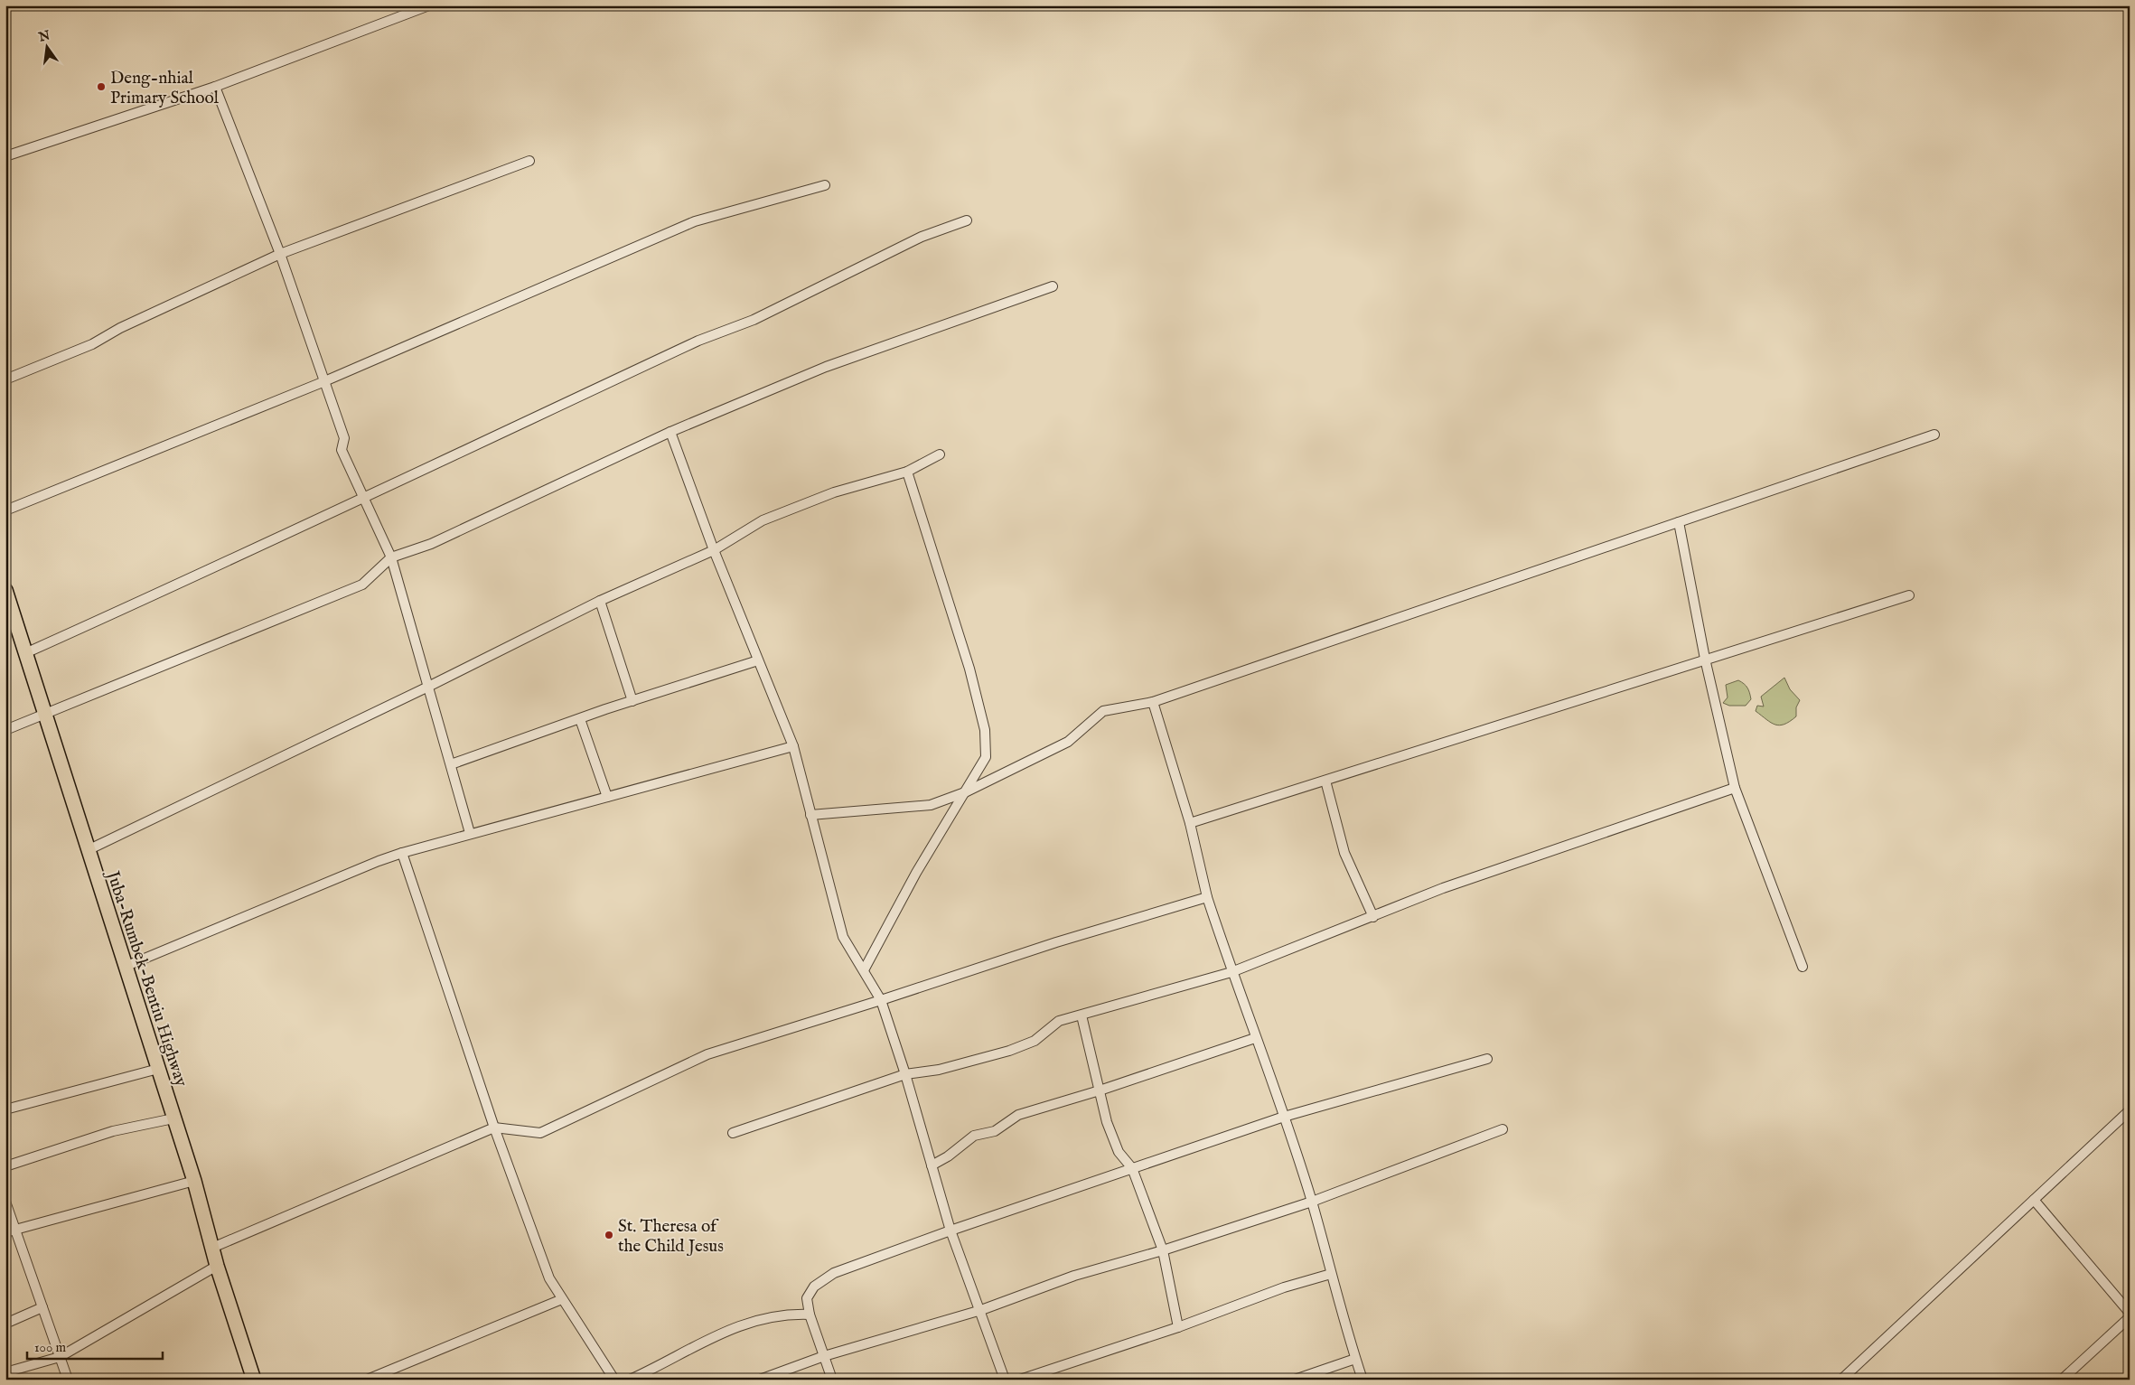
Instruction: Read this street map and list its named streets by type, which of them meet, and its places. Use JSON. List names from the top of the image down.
{
  "streets": {
    "main road": ["Juba-Rumbek-Bentiu Highway"]
  },
  "places": ["Deng-nhial Primary School", "St. Theresa of the Child Jesus"],
  "scale_bar": "100 m",
  "north": "top"
}
